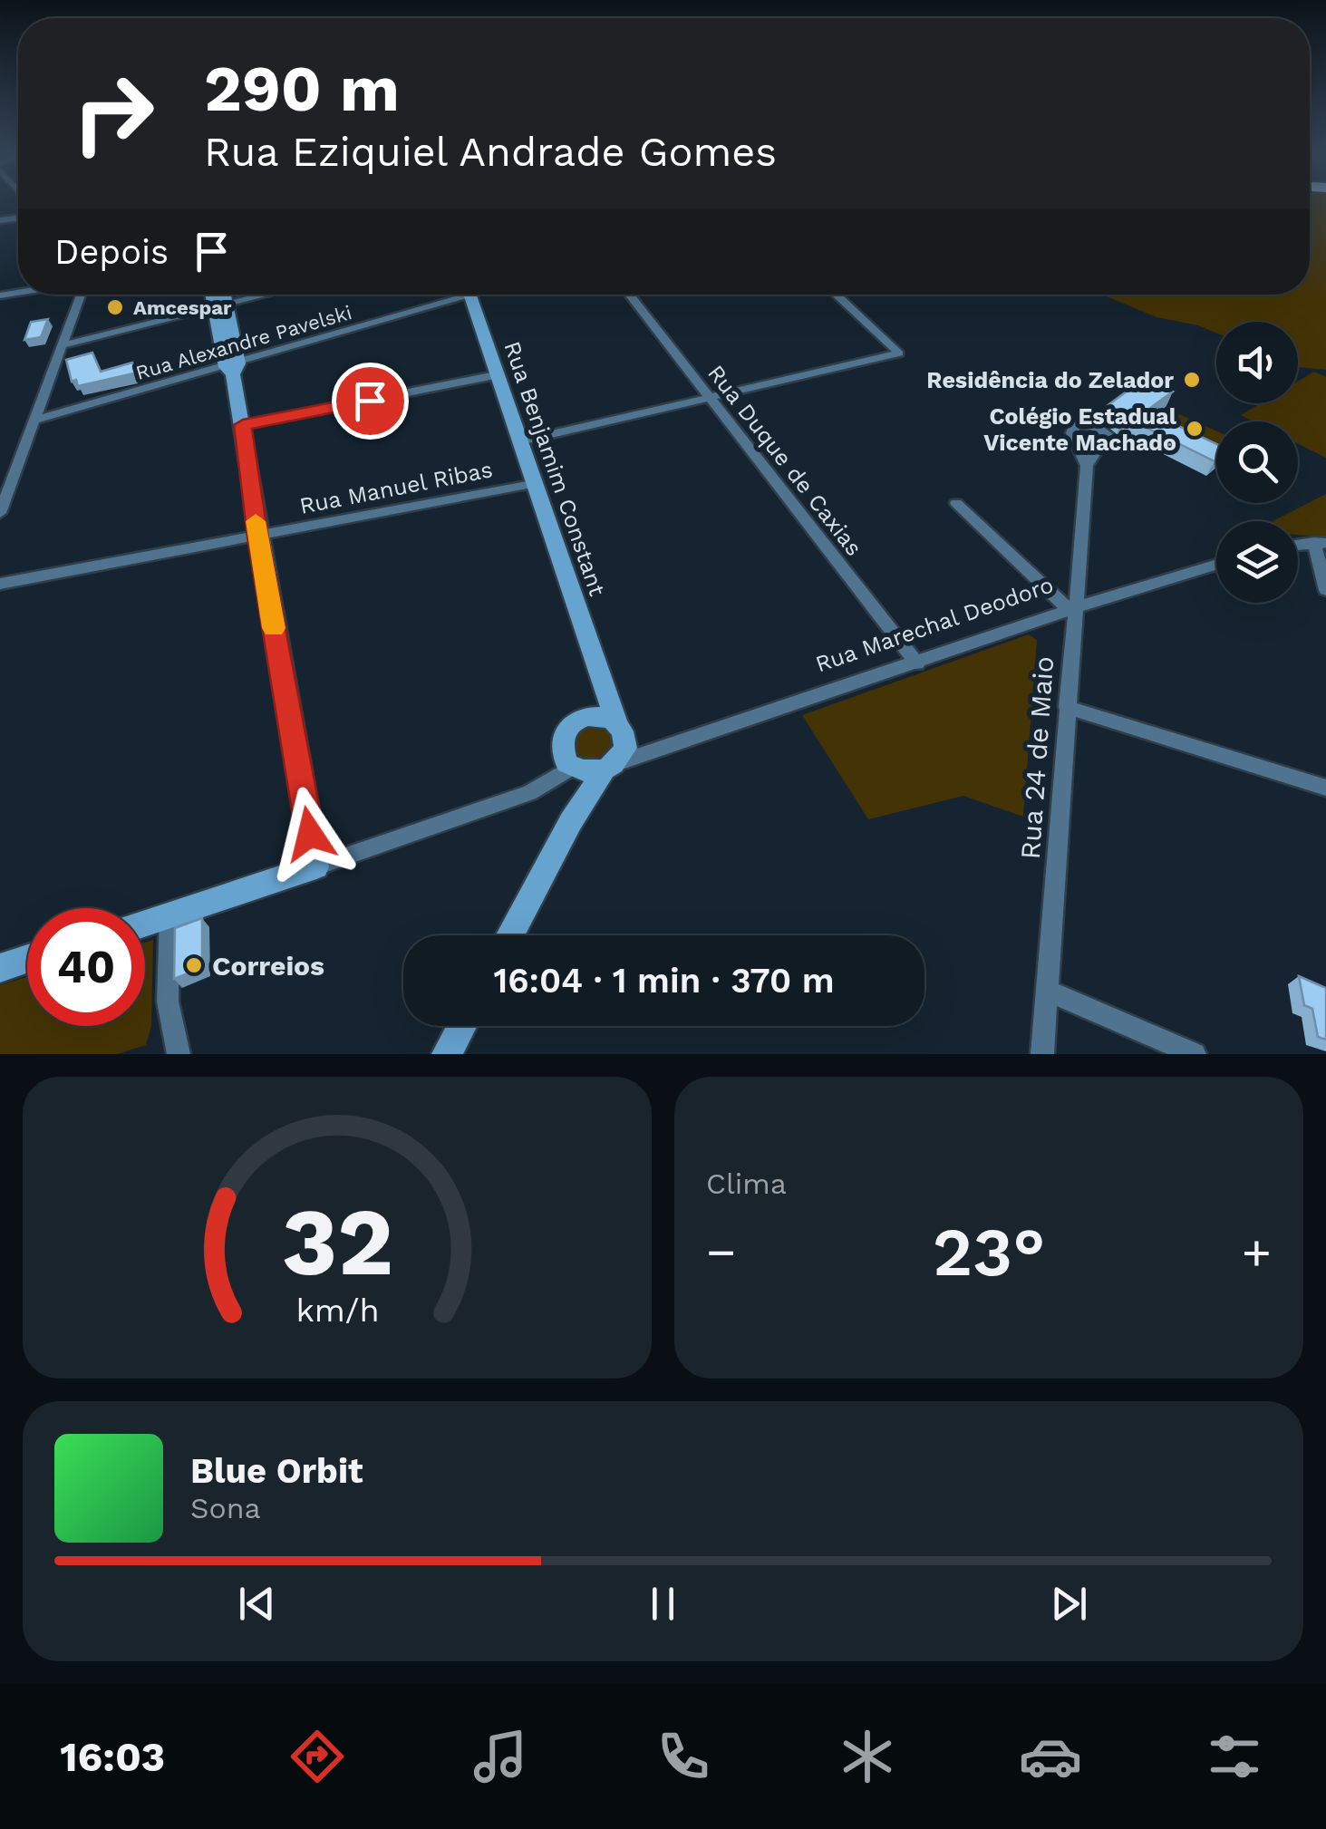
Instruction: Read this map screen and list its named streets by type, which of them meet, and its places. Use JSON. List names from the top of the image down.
{
  "streets": {
    "street": [
      "Rua Alexandre Pavelski",
      "Rua Duque de Caxias",
      "Rua Benjamim Constant",
      "Rua Manuel Ribas",
      "Rua Marechal Deodoro",
      "Rua 24 de Maio"
    ]
  },
  "crossings": [
    ["Rua Duque de Caxias", "Rua Marechal Deodoro"],
    ["Rua Benjamim Constant", "Rua Manuel Ribas"],
    ["Rua Benjamim Constant", "Rua Marechal Deodoro"],
    ["Rua Marechal Deodoro", "Rua 24 de Maio"]
  ],
  "places": [
    "Amcespar",
    "Residência do Zelador",
    "Colégio Estadual Vicente Machado",
    "Correios"
  ],
  "page": {
    "turn": ["290 m", "Rua Eziquiel Andrade Gomes"],
    "then": "Depois",
    "limit": "40",
    "trip": "16:04 · 1 min · 370 m",
    "tile": "Clima",
    "heat": ["−", "23°", "+"],
    "song": ["Blue Orbit", "Sona"],
    "tabs": "16:03",
    "gauge": ["32", "km/h"]
  }
}
